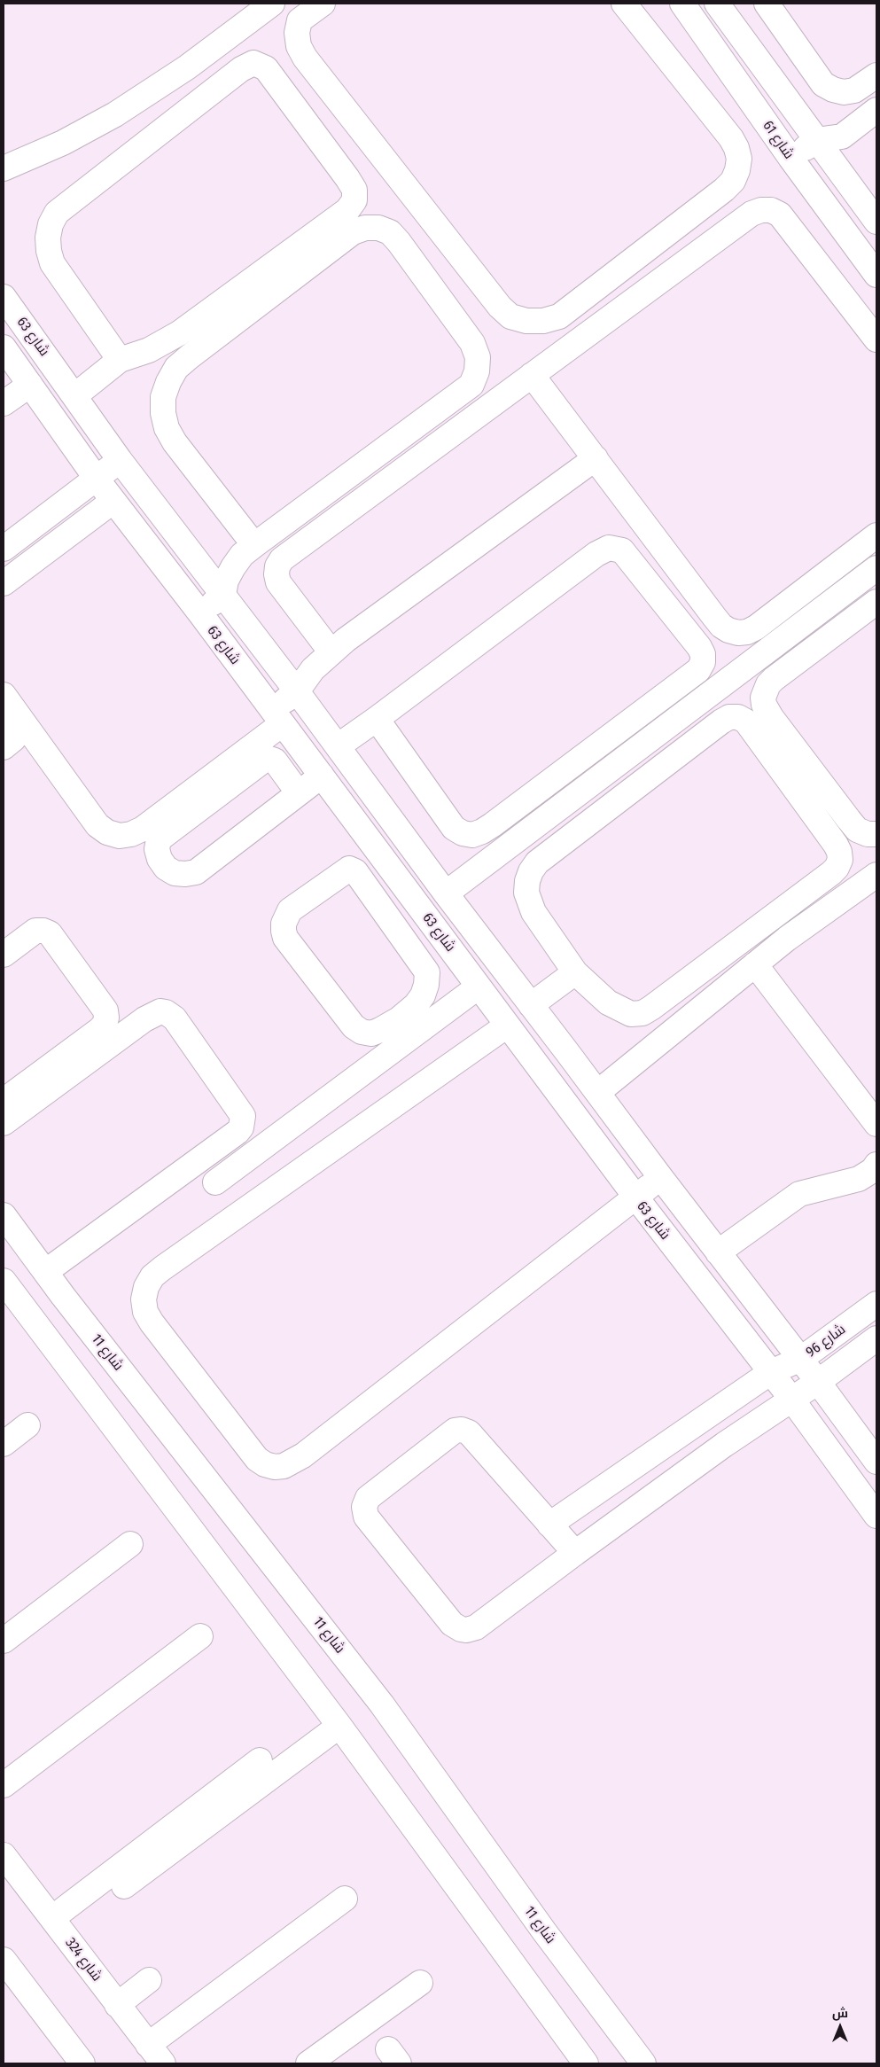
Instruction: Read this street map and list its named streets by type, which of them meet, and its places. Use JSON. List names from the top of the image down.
{
  "streets": {
    "street": [
      "شارع 61",
      "شارع 63",
      "شارع 96",
      "شارع 11",
      "شارع 324"
    ]
  },
  "crossings": [
    ["شارع 63", "شارع 96"]
  ],
  "north": "top"
}
